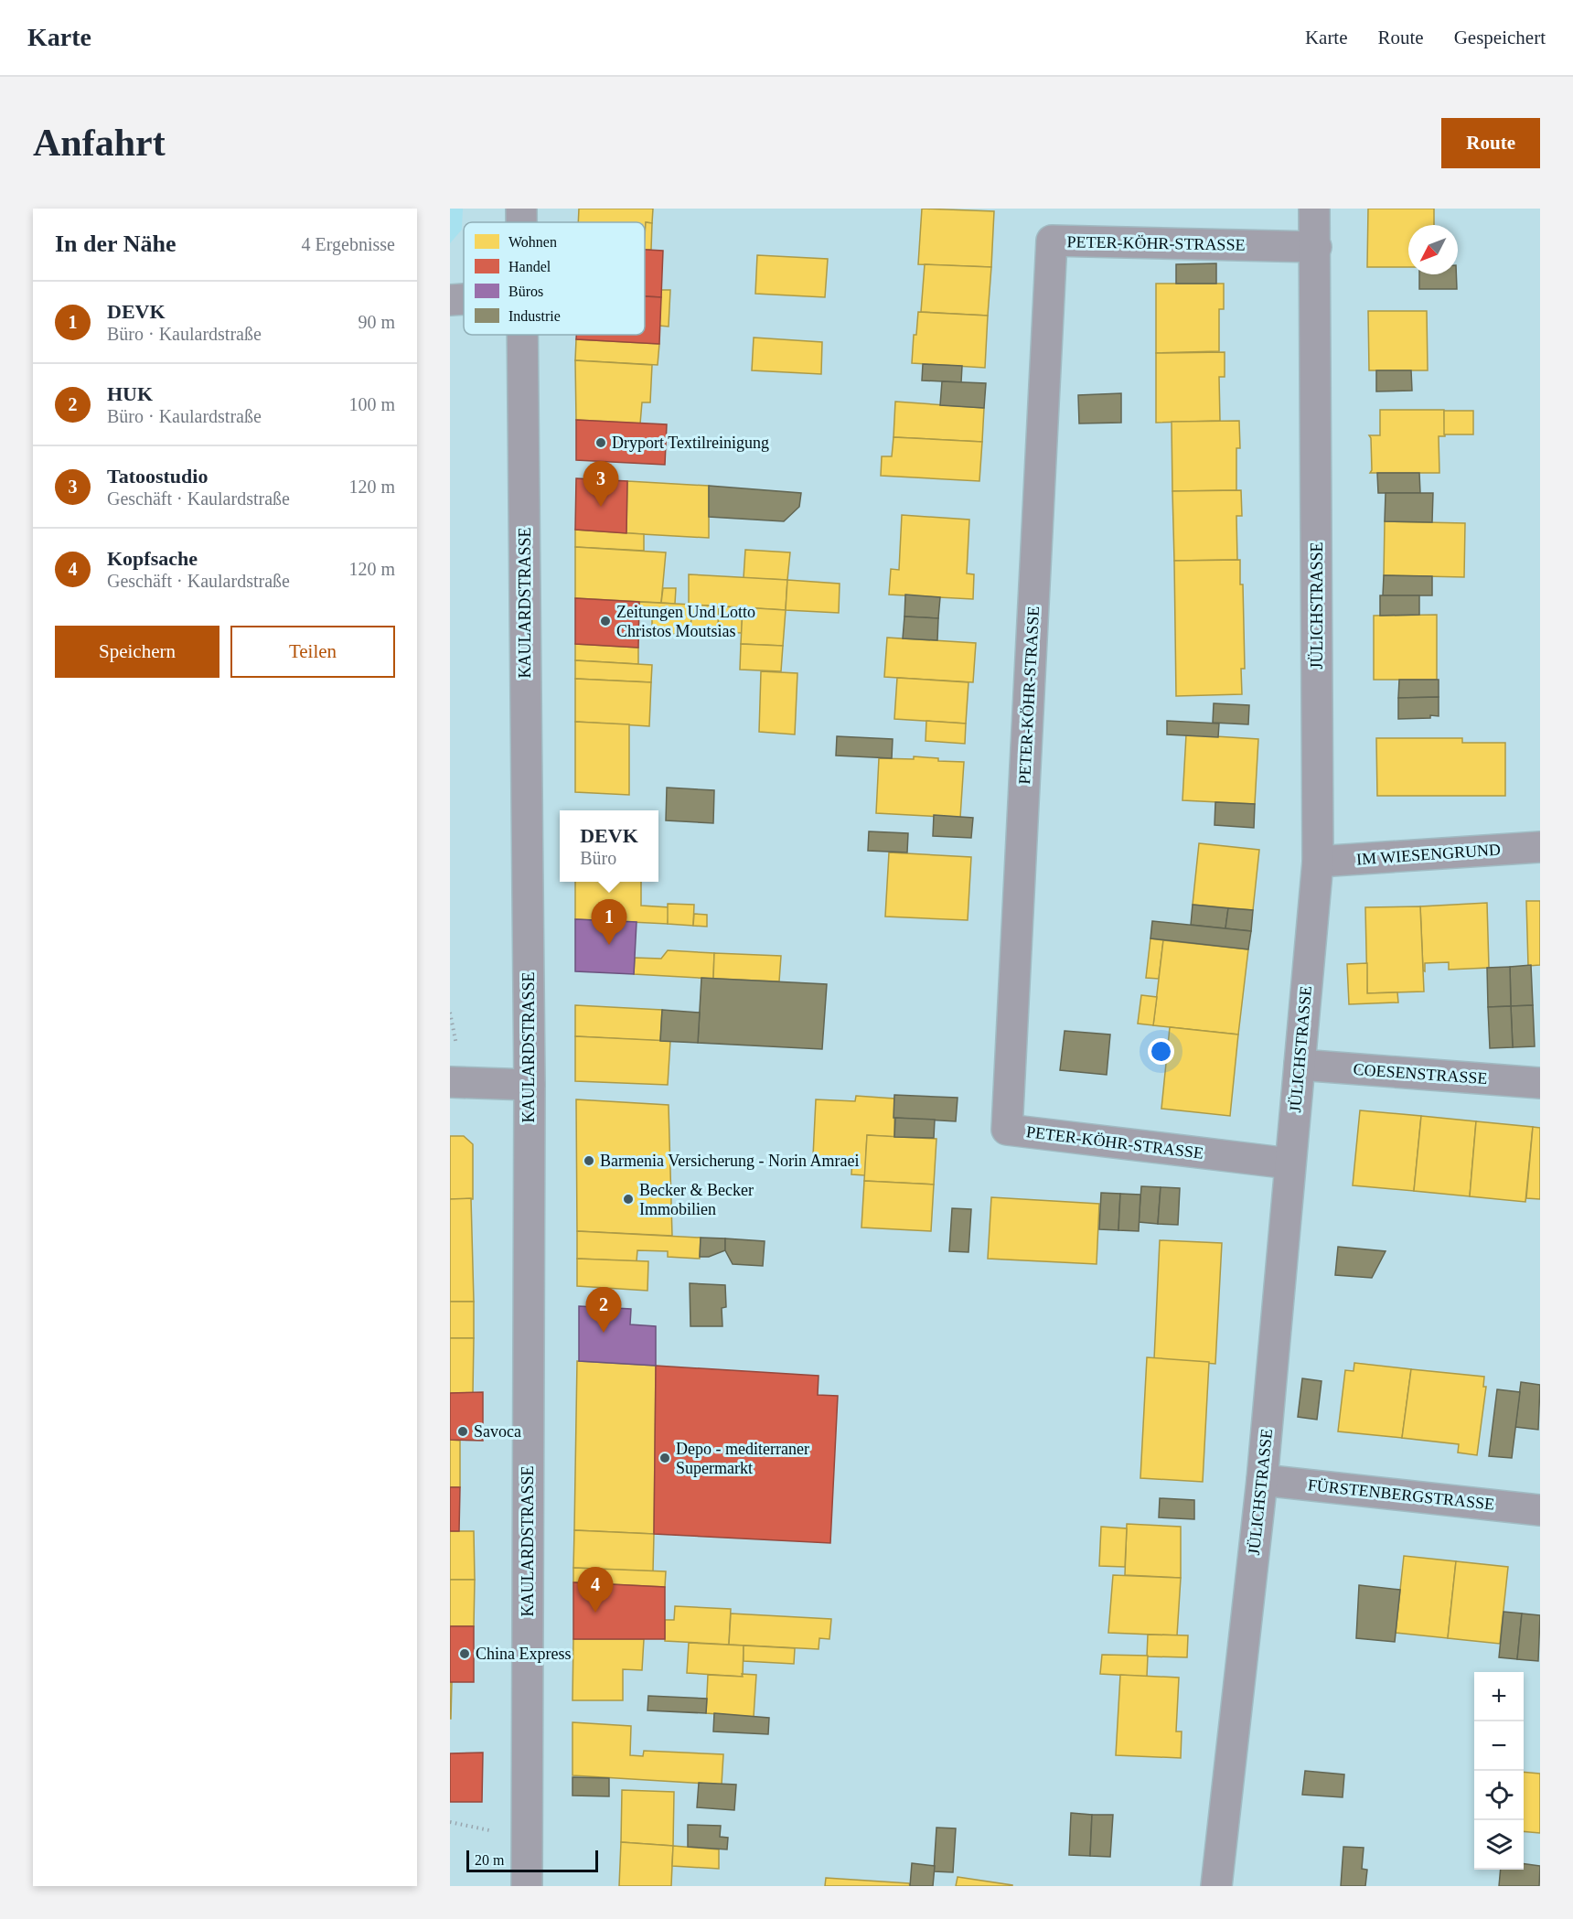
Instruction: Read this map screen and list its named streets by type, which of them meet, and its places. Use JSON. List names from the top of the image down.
{
  "streets": {
    "street": [
      "PETER-KÖHR-STRASSE",
      "KAULARDSTRASSE",
      "JÜLICHSTRASSE",
      "IM WIESENGRUND",
      "COESENSTRASSE",
      "FÜRSTENBERGSTRASSE"
    ]
  },
  "crossings": [
    ["PETER-KÖHR-STRASSE", "JÜLICHSTRASSE"],
    ["JÜLICHSTRASSE", "IM WIESENGRUND"],
    ["JÜLICHSTRASSE", "COESENSTRASSE"],
    ["JÜLICHSTRASSE", "FÜRSTENBERGSTRASSE"]
  ],
  "places": [
    "Dryport Textilreinigung",
    "Zeitungen Und Lotto Christos Moutsias",
    "Barmenia Versicherung - Norin Amraei",
    "Becker & Becker Immobilien",
    "Savoca",
    "Depo - mediterraner Supermarkt",
    "China Express"
  ],
  "legend": [
    "Wohnen",
    "Handel",
    "Büros",
    "Industrie"
  ],
  "scale_bar": "20 m",
  "north": "bottom left",
  "page": {
    "header": "Karte",
    "nav": ["Karte", "Route", "Gespeichert"],
    "buttons": [
      "Route",
      ["Speichern", "Teilen"]
    ],
    "title": "Anfahrt",
    "heading": ["In der Nähe", "4 Ergebnisse"],
    "list": [
      {
        "mark": "1",
        "name": "DEVK",
        "note": "Büro · Kaulardstraße",
        "value": "90 m"
      },
      {
        "mark": "2",
        "name": "HUK",
        "note": "Büro · Kaulardstraße",
        "value": "100 m"
      },
      {
        "mark": "3",
        "name": "Tatoostudio",
        "note": "Geschäft · Kaulardstraße",
        "value": "120 m"
      },
      {
        "mark": "4",
        "name": "Kopfsache",
        "note": "Geschäft · Kaulardstraße",
        "value": "120 m"
      }
    ],
    "pins": [
      "3",
      "1",
      "2",
      "4"
    ],
    "popup": ["DEVK", "Büro"],
    "map_buttons": ["+", "−"],
    "scale": "20 m"
  }
}
